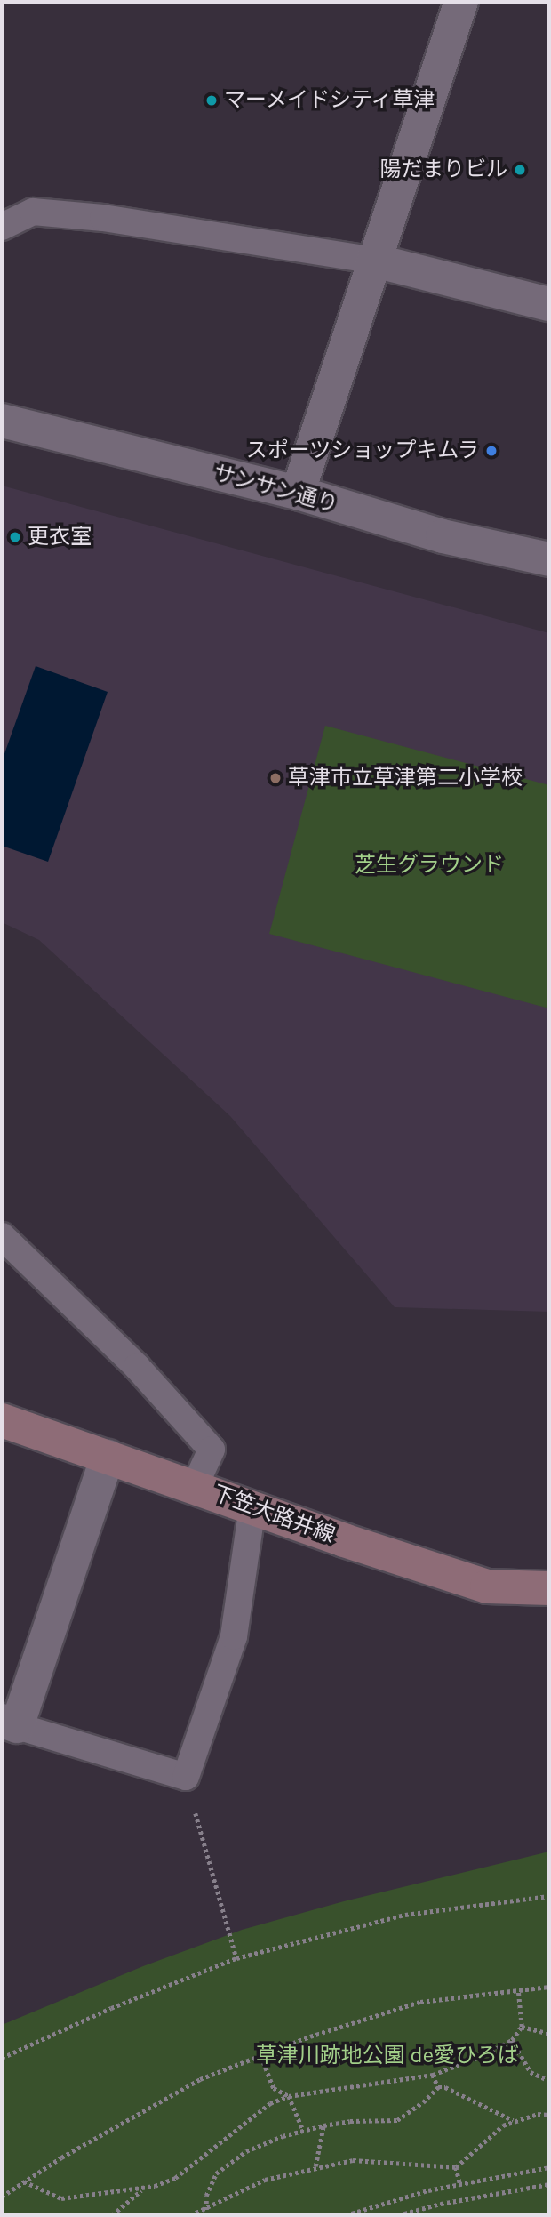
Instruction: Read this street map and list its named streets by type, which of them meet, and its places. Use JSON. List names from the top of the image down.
{
  "streets": {
    "main road": ["下笠大路井線"],
    "street": ["サンサン通り"]
  },
  "parks": ["芝生グラウンド", "草津川跡地公園 de愛ひろば"],
  "places": [
    "マーメイドシティ草津",
    "陽だまりビル",
    "スポーツショップキムラ",
    "更衣室",
    "草津市立草津第二小学校"
  ]
}
